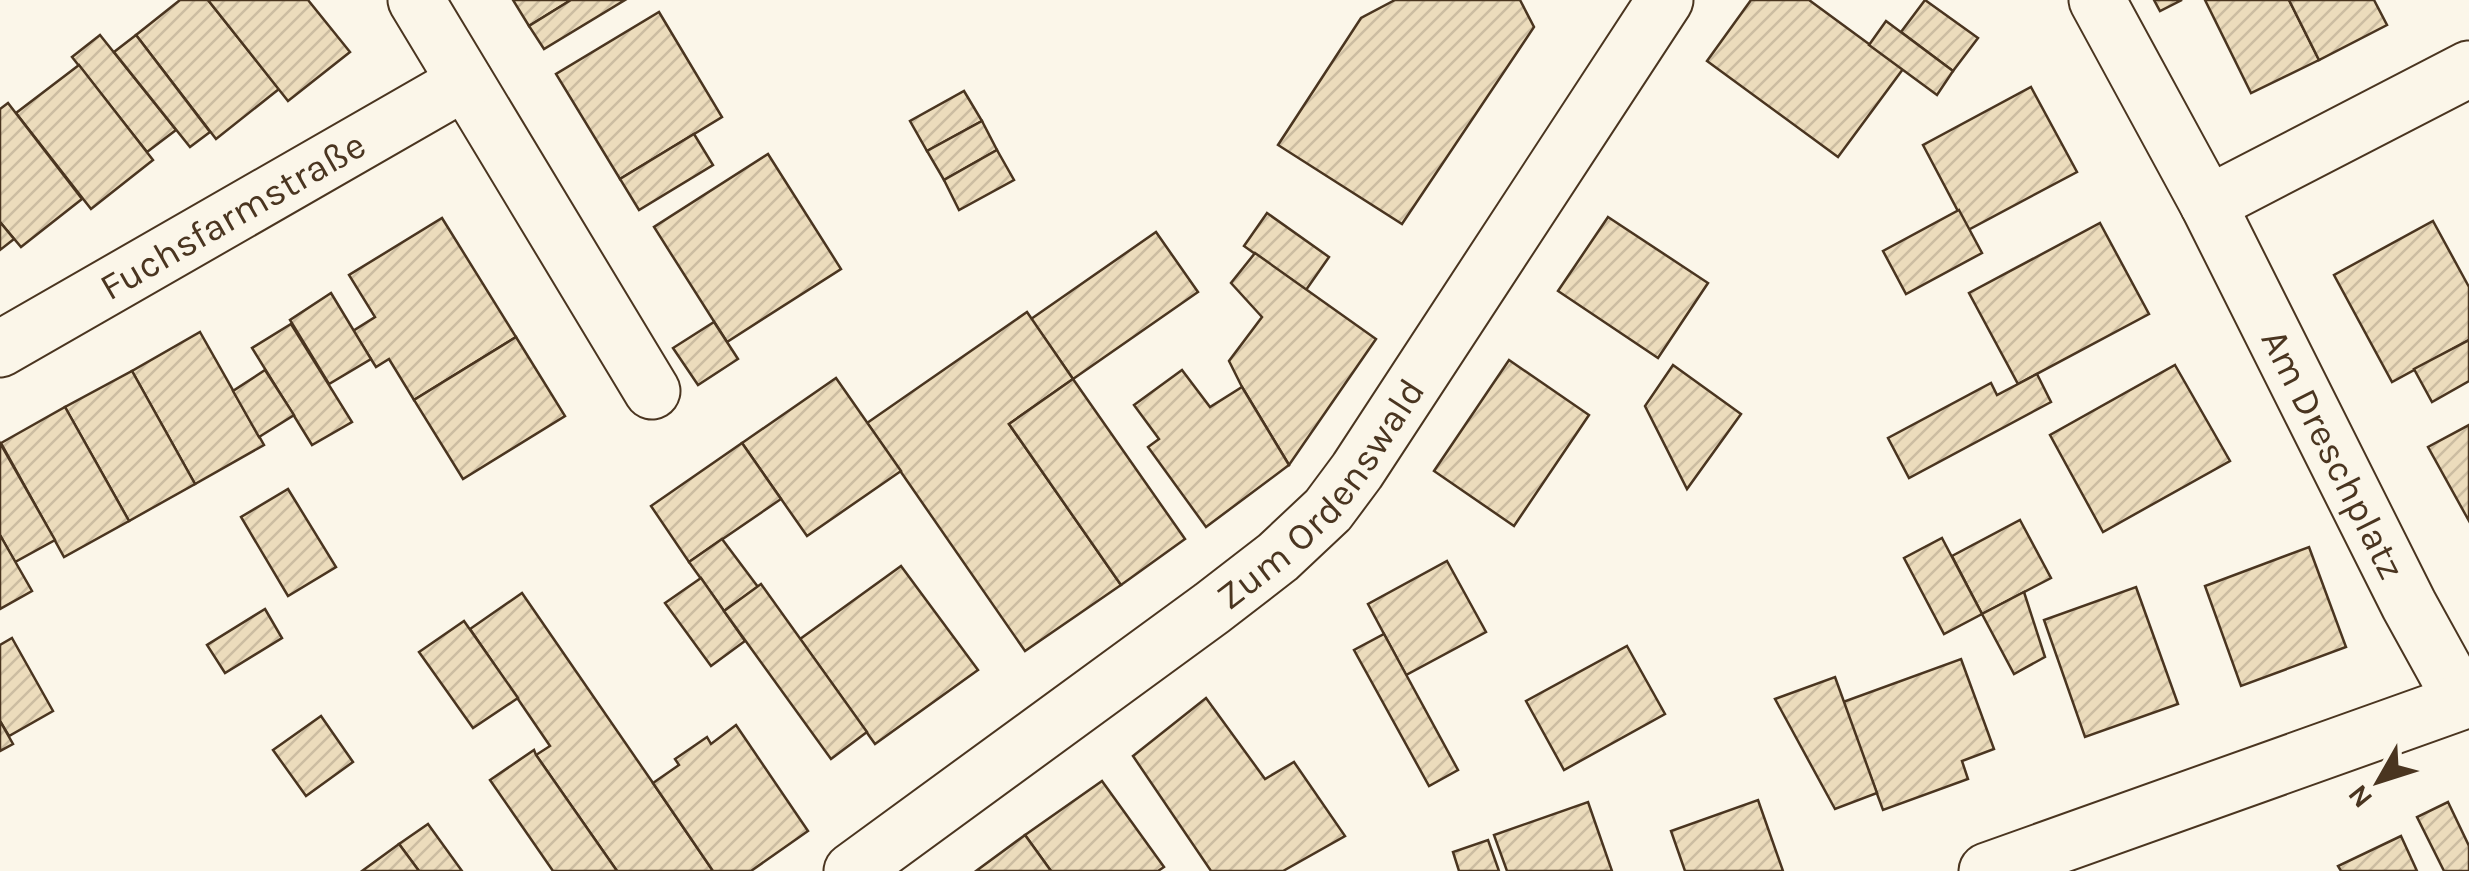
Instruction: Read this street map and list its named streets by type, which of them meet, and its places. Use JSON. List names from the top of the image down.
{
  "streets": {
    "street": ["Fuchsfarmstraße", "Am Dreschplatz", "Zum Ordenswald"]
  },
  "north": "bottom left"
}
